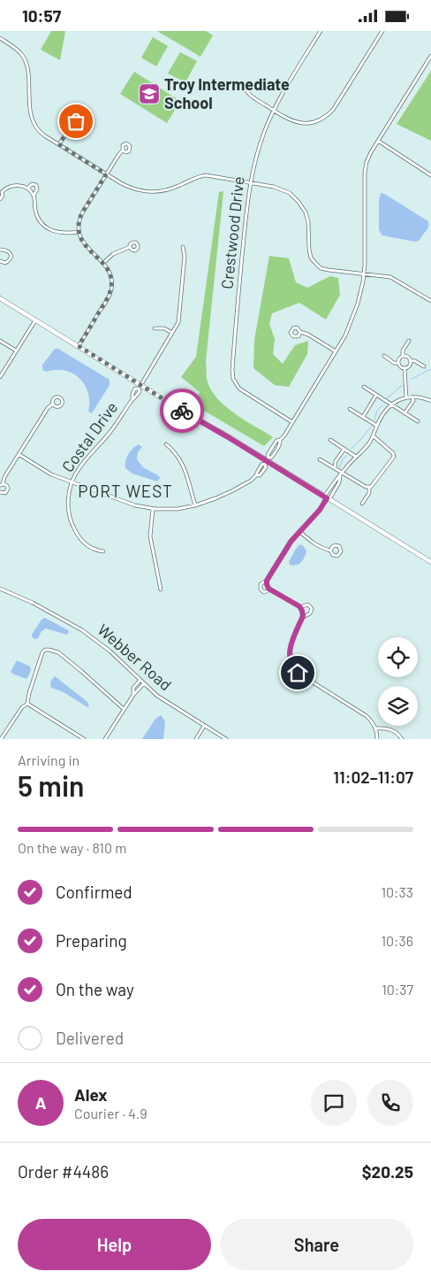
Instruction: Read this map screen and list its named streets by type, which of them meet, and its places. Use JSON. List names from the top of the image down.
{
  "streets": {
    "street": ["Crestwood Drive", "Costal Drive", "Webber Road"]
  },
  "districts": ["PORT WEST"],
  "places": {
    "school or university": ["Troy Intermediate School"]
  },
  "page": {
    "status": "10:57",
    "heading": ["5 min", "Arriving in", "11:02–11:07"],
    "panel": [
      "Alex",
      "Courier · 4.9",
      "Order #4486",
      "$20.25"
    ],
    "bar": "On the way · 810 m",
    "list": [
      ["Confirmed", "10:33"],
      ["Preparing", "10:36"],
      ["On the way", "10:37"],
      "Delivered"
    ],
    "round": "A",
    "buttons": ["Help", "Share"]
  }
}
